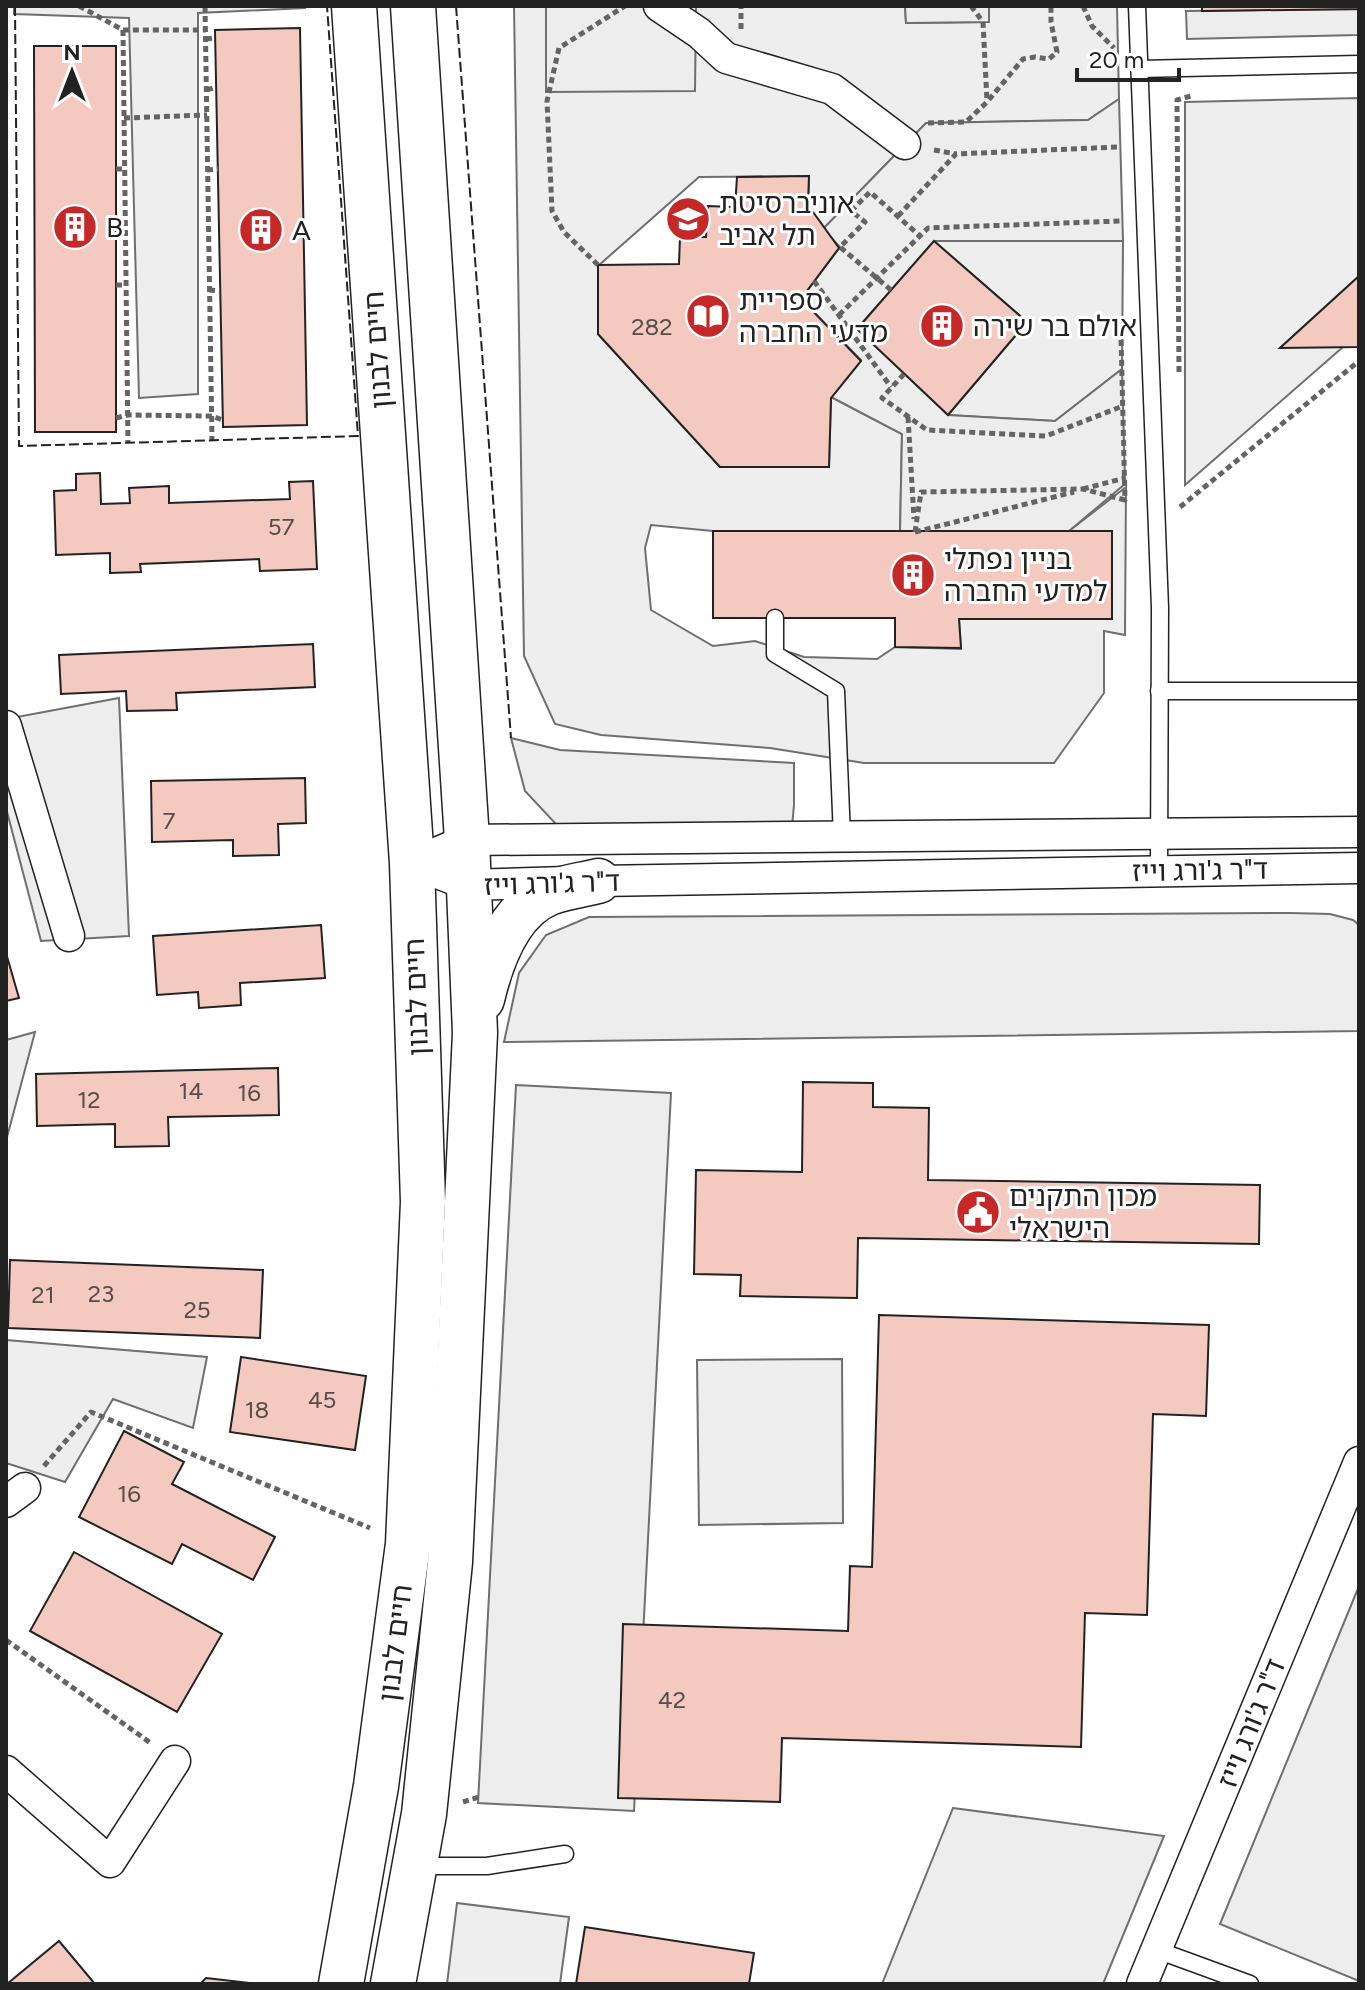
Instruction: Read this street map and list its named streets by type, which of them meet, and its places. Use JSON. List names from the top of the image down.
{
  "streets": {
    "main road": ["חיים לבנון"],
    "street": ["ד\"ר ג'ורג וייז"]
  },
  "crossings": [
    ["חיים לבנון", "ד\"ר ג'ורג וייז"]
  ],
  "places": {
    "school or university": ["אוניברסיטת תל אביב"],
    "building": [
      "B",
      "A",
      "אולם בר שירה",
      "בניין נפתלי למדעי החברה"
    ],
    "library": ["ספריית מדעי החברה"],
    "public building": ["מכון התקנים הישראלי"]
  },
  "house_numbers": [
    "282",
    "57",
    "7",
    "14",
    "16",
    "12",
    "23",
    "21",
    "25",
    "45",
    "18",
    "16",
    "42"
  ],
  "scale_bar": "20 m",
  "north": "top"
}
